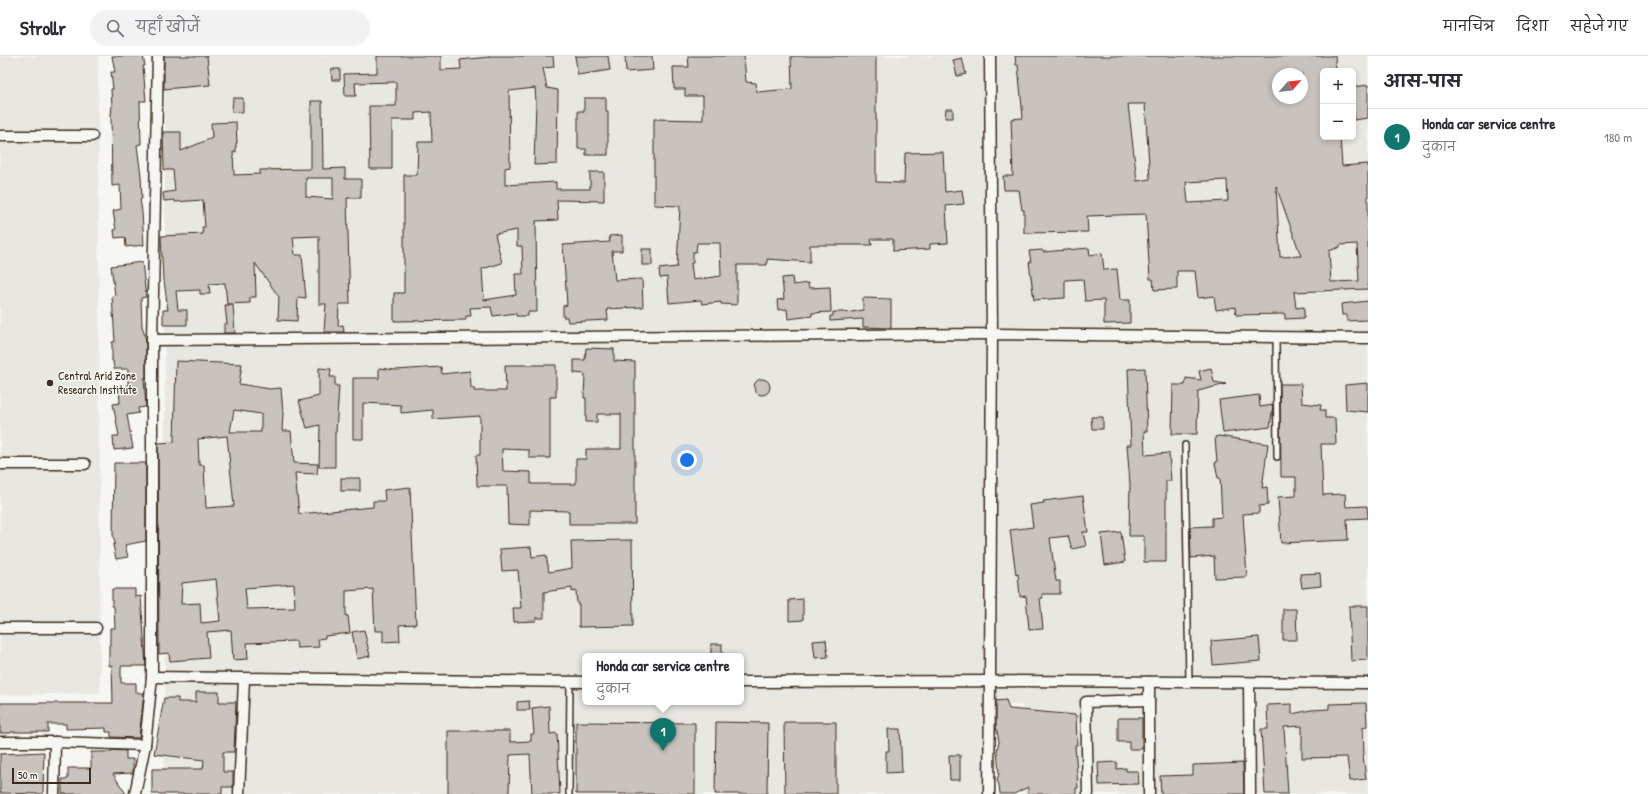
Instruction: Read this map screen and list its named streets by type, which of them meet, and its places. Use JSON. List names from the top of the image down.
{
  "places": ["Central Arid Zone Research Institute"],
  "scale_bar": "50 m",
  "north": "top right",
  "page": {
    "header": "Strollr",
    "search": "यहाँ खोजें",
    "nav": ["मानचित्र", "दिशा", "सहेजे गए"],
    "heading": "आस-पास",
    "map_buttons": ["+", "−"],
    "list": [
      {
        "mark": "1",
        "name": "Honda car service centre",
        "note": "दुकान",
        "value": "180 m"
      }
    ],
    "popup": ["Honda car service centre", "दुकान"],
    "pins": "1",
    "scale": "50 m"
  }
}
